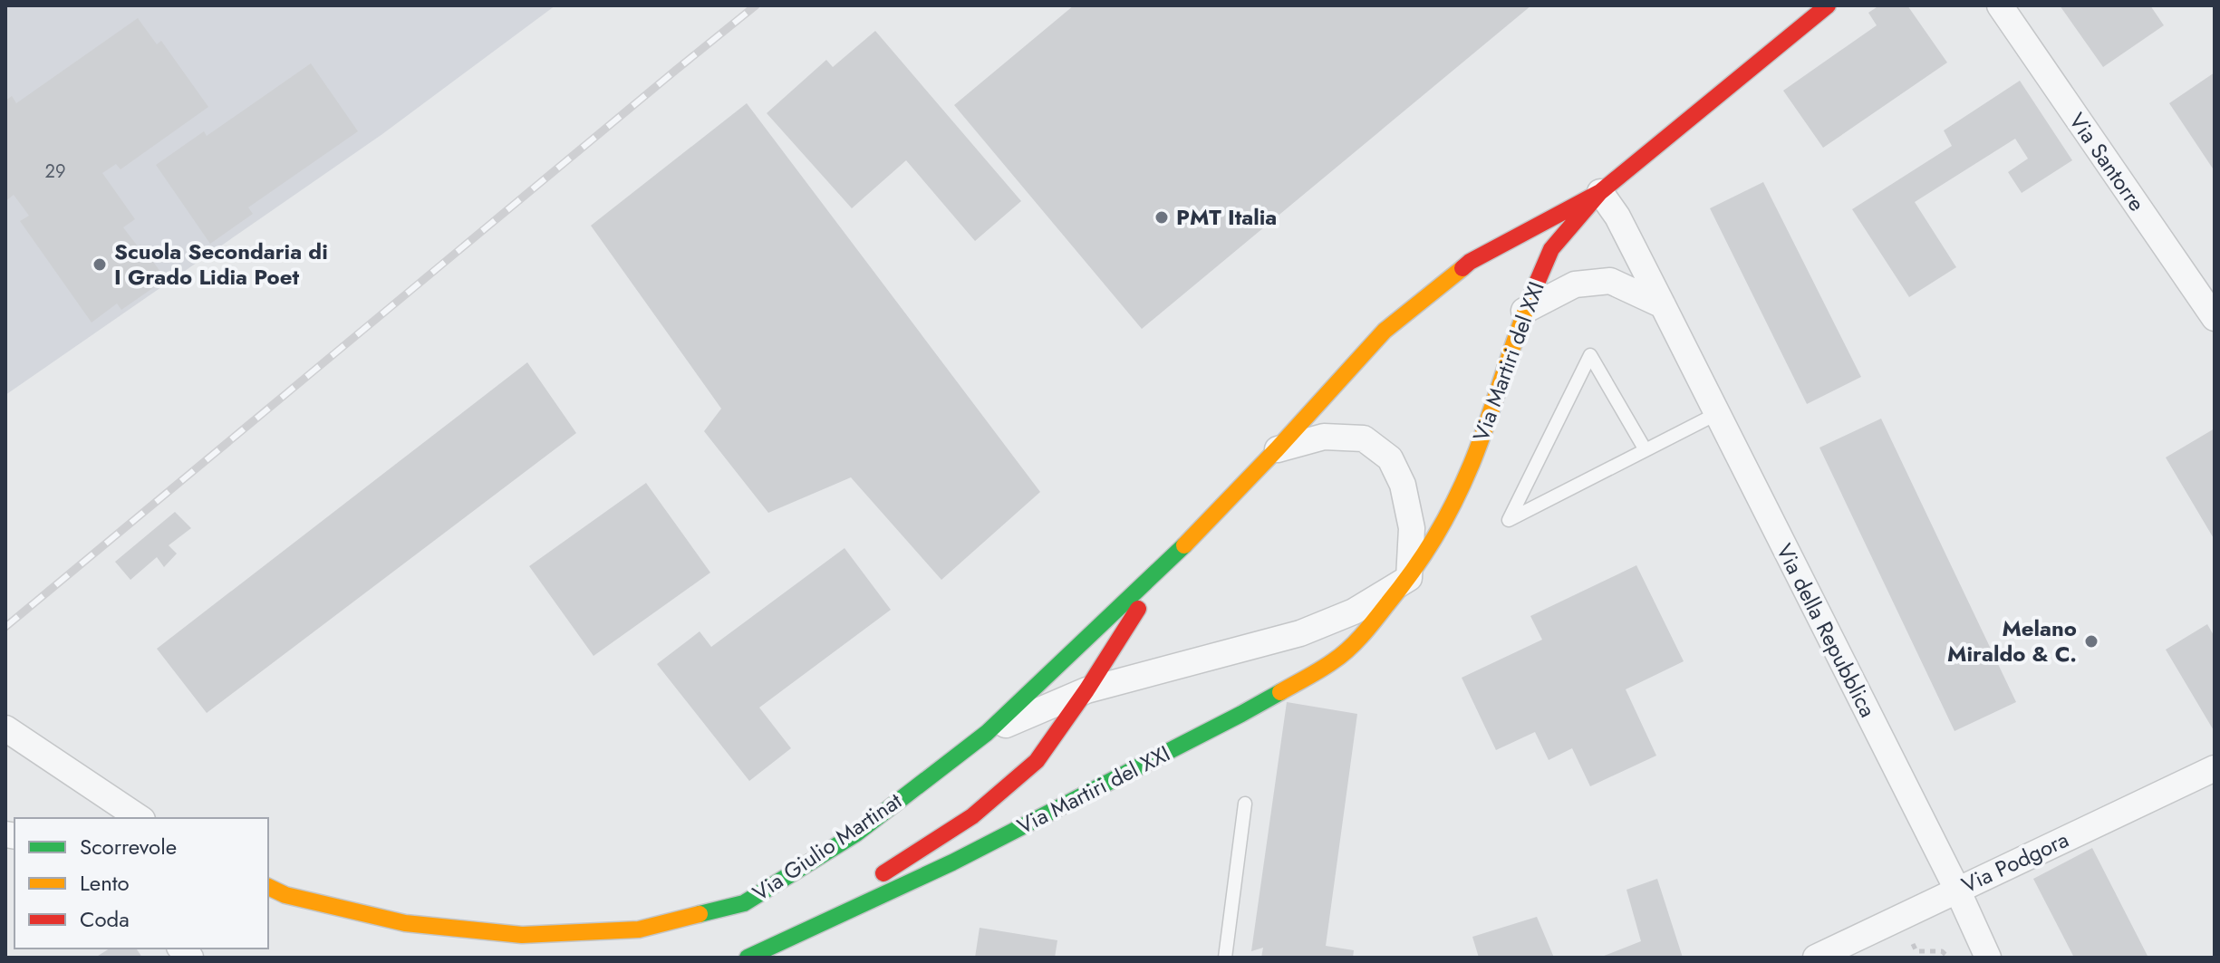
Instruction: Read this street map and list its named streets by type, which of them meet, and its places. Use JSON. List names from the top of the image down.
{
  "streets": {
    "street": [
      "Via Santorre",
      "Via Martiri del XXI",
      "Via della Repubblica",
      "Via Giulio Martinat",
      "Via Podgora"
    ]
  },
  "crossings": [
    ["Via Martiri del XXI", "Via della Repubblica"],
    ["Via Martiri del XXI", "Via Giulio Martinat"],
    ["Via della Repubblica", "Via Podgora"]
  ],
  "places": ["PMT Italia", "Scuola Secondaria di I Grado Lidia Poet", "Melano Miraldo & C."],
  "house_numbers": ["29"],
  "legend": ["Scorrevole", "Lento", "Coda"]
}
